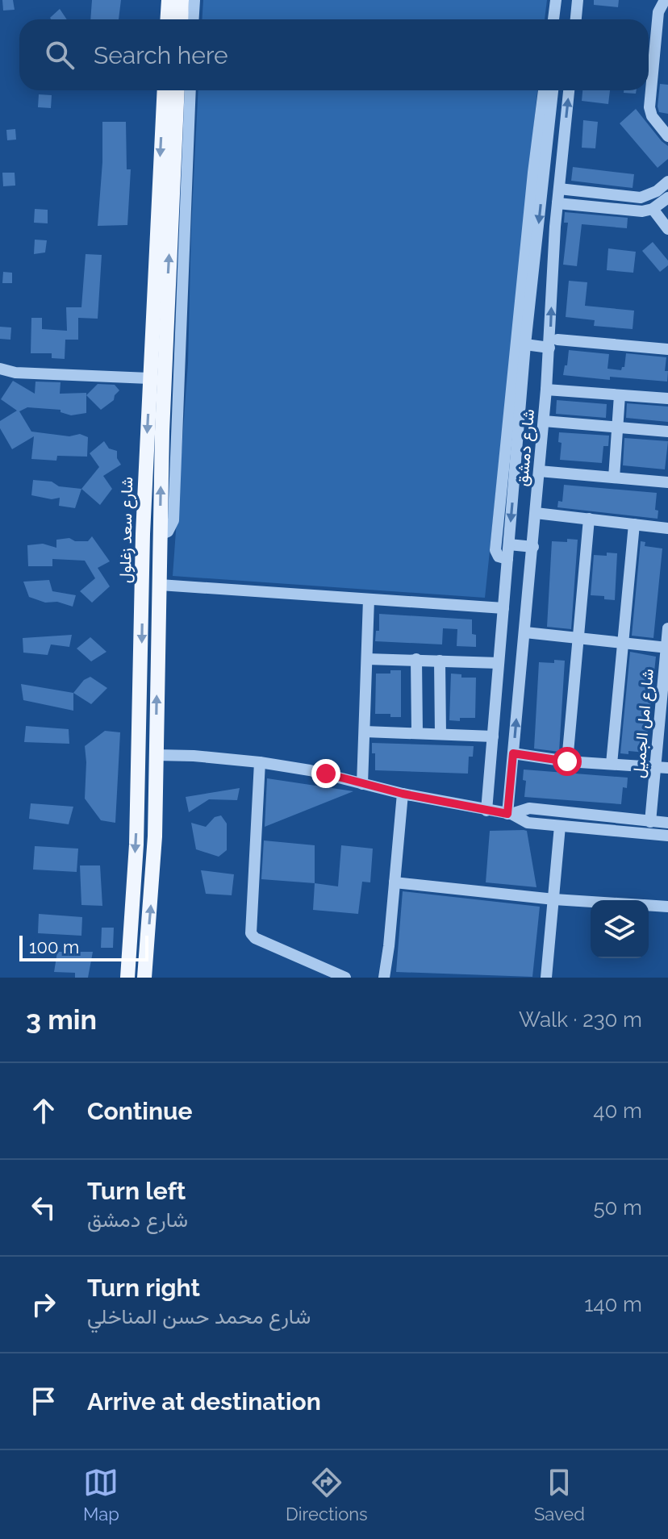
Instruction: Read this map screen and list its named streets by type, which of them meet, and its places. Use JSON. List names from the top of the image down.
{
  "streets": {
    "main road": ["شارع سعد زغلول"],
    "street": ["شارع دمشق", "شارع امل الجميل"]
  },
  "scale_bar": "100 m",
  "page": {
    "search": "Search here",
    "scale": "100 m",
    "heading": ["3 min", "Walk · 230 m"],
    "list": [
      ["Continue", "40 m"],
      ["Turn left", "شارع دمشق", "50 m"],
      ["Turn right", "شارع محمد حسن المناخلي", "140 m"],
      "Arrive at destination"
    ],
    "nav": ["Map", "Directions", "Saved"]
  }
}
